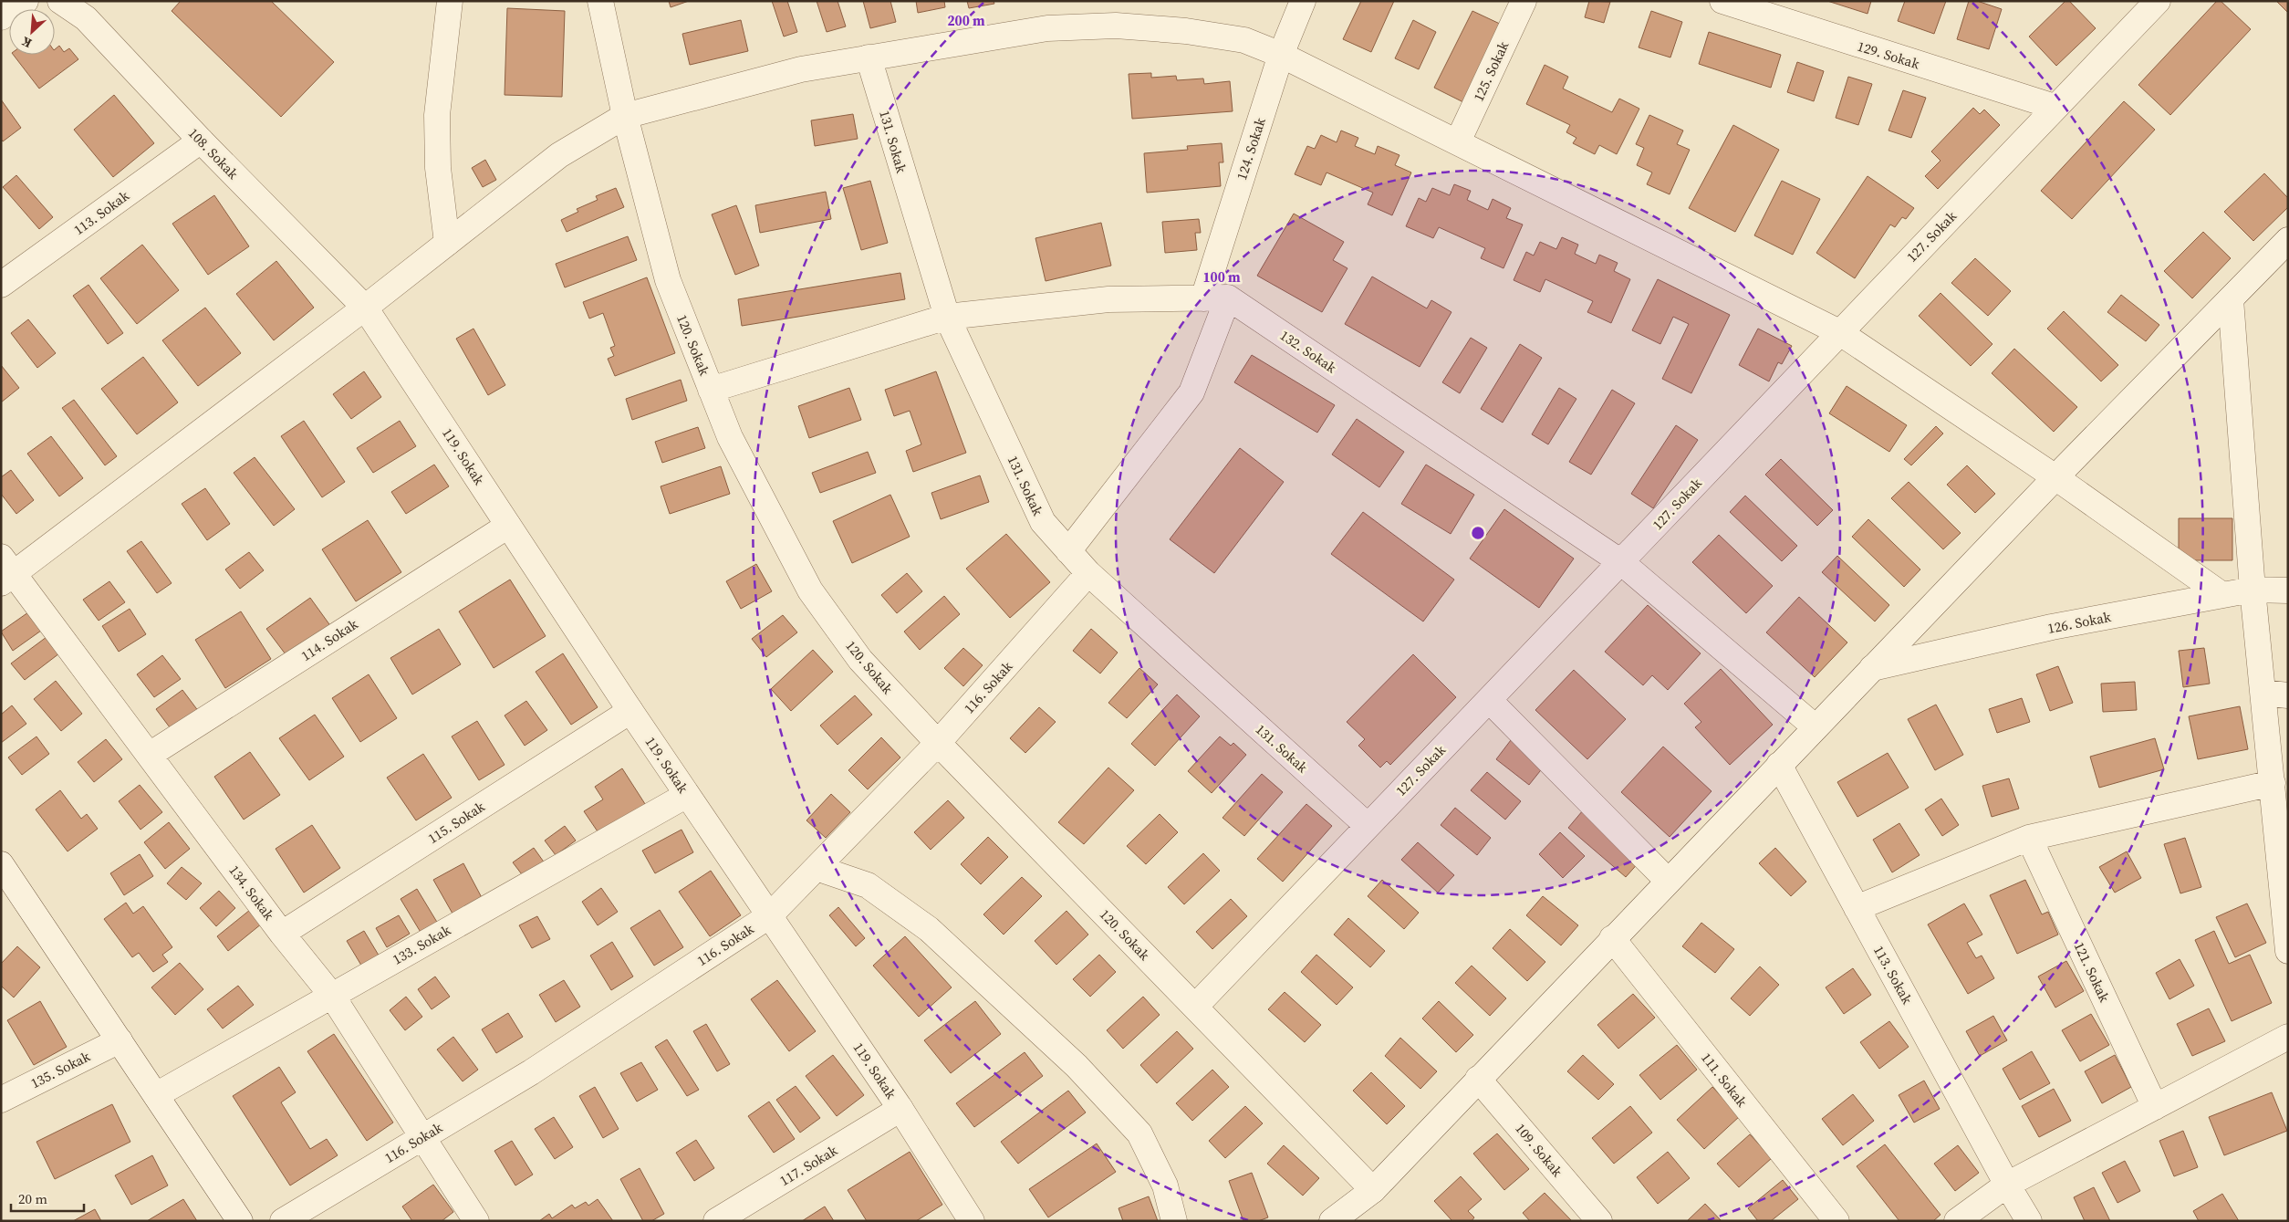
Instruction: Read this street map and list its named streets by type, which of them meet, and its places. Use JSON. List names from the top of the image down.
{
  "streets": {
    "street": [
      "129. Sokak",
      "125. Sokak",
      "131. Sokak",
      "124. Sokak",
      "108. Sokak",
      "113. Sokak",
      "127. Sokak",
      "120. Sokak",
      "132. Sokak",
      "119. Sokak",
      "126. Sokak",
      "114. Sokak",
      "116. Sokak",
      "115. Sokak",
      "134. Sokak",
      "133. Sokak",
      "121. Sokak",
      "135. Sokak",
      "111. Sokak",
      "109. Sokak",
      "117. Sokak"
    ]
  },
  "crossings": [
    ["129. Sokak", "127. Sokak"],
    ["131. Sokak", "127. Sokak"],
    ["131. Sokak", "116. Sokak"],
    ["108. Sokak", "113. Sokak"],
    ["108. Sokak", "119. Sokak"],
    ["127. Sokak", "120. Sokak"],
    ["127. Sokak", "132. Sokak"],
    ["120. Sokak", "116. Sokak"],
    ["119. Sokak", "114. Sokak"],
    ["119. Sokak", "116. Sokak"],
    ["119. Sokak", "115. Sokak"],
    ["119. Sokak", "133. Sokak"],
    ["119. Sokak", "117. Sokak"],
    ["114. Sokak", "134. Sokak"],
    ["116. Sokak", "134. Sokak"],
    ["115. Sokak", "134. Sokak"],
    ["134. Sokak", "133. Sokak"]
  ],
  "scale_bar": "20 m",
  "north": "bottom left",
  "rings": ["200 m", "100 m"]
}
